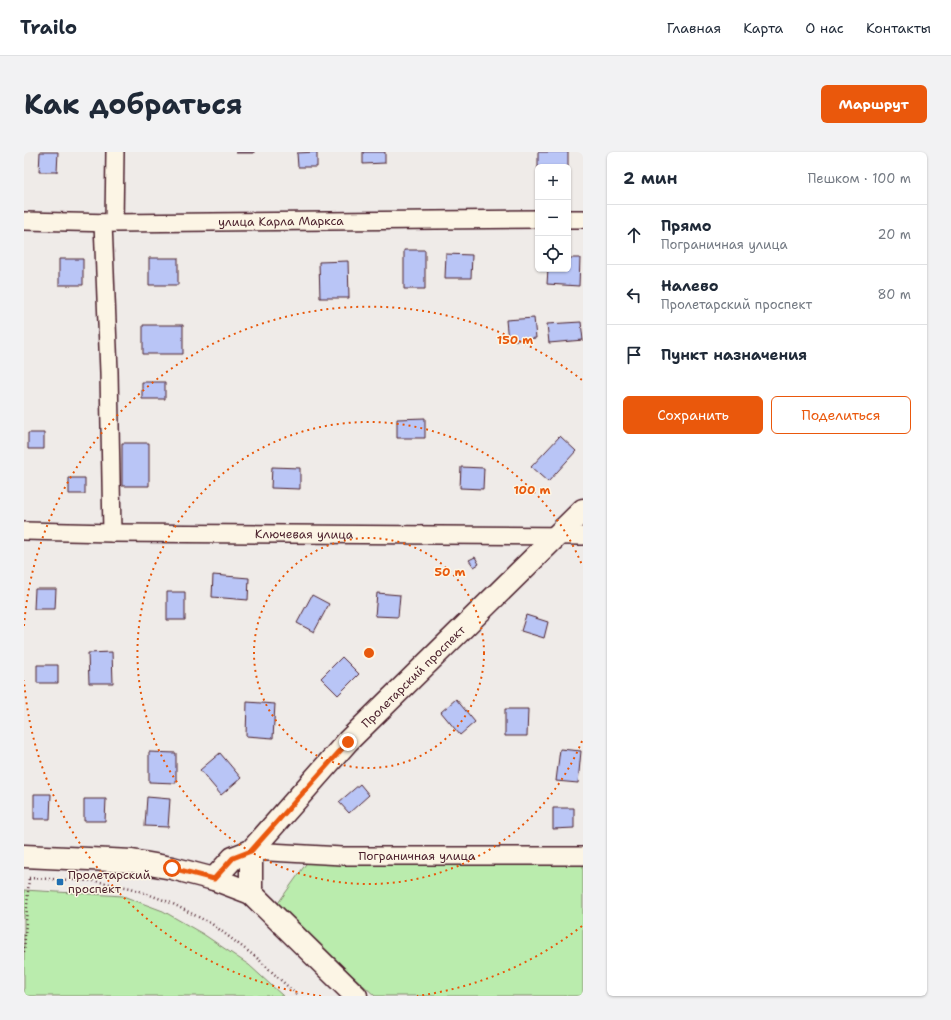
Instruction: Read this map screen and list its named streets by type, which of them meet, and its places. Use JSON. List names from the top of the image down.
{
  "streets": {
    "street": [
      "улица Карла Маркса",
      "Ключевая улица",
      "Пролетарский проспект",
      "Пограничная улица"
    ]
  },
  "crossings": [
    ["Ключевая улица", "Пролетарский проспект"],
    ["Пролетарский проспект", "Пограничная улица"]
  ],
  "places": {
    "transit": ["Пролетарский проспект"]
  },
  "page": {
    "header": "Trailo",
    "nav": [
      "Главная",
      "Карта",
      "О нас",
      "Контакты"
    ],
    "title": "Как добраться",
    "buttons": [
      "Маршрут",
      ["Сохранить", "Поделиться"]
    ],
    "heading": ["2 мин", "Пешком · 100 m"],
    "map_buttons": ["+", "−"],
    "list": [
      ["Прямо", "Пограничная улица", "20 m"],
      ["Налево", "Пролетарский проспект", "80 m"],
      "Пункт назначения"
    ]
  },
  "rings": ["150 m", "100 m", "50 m"]
}
